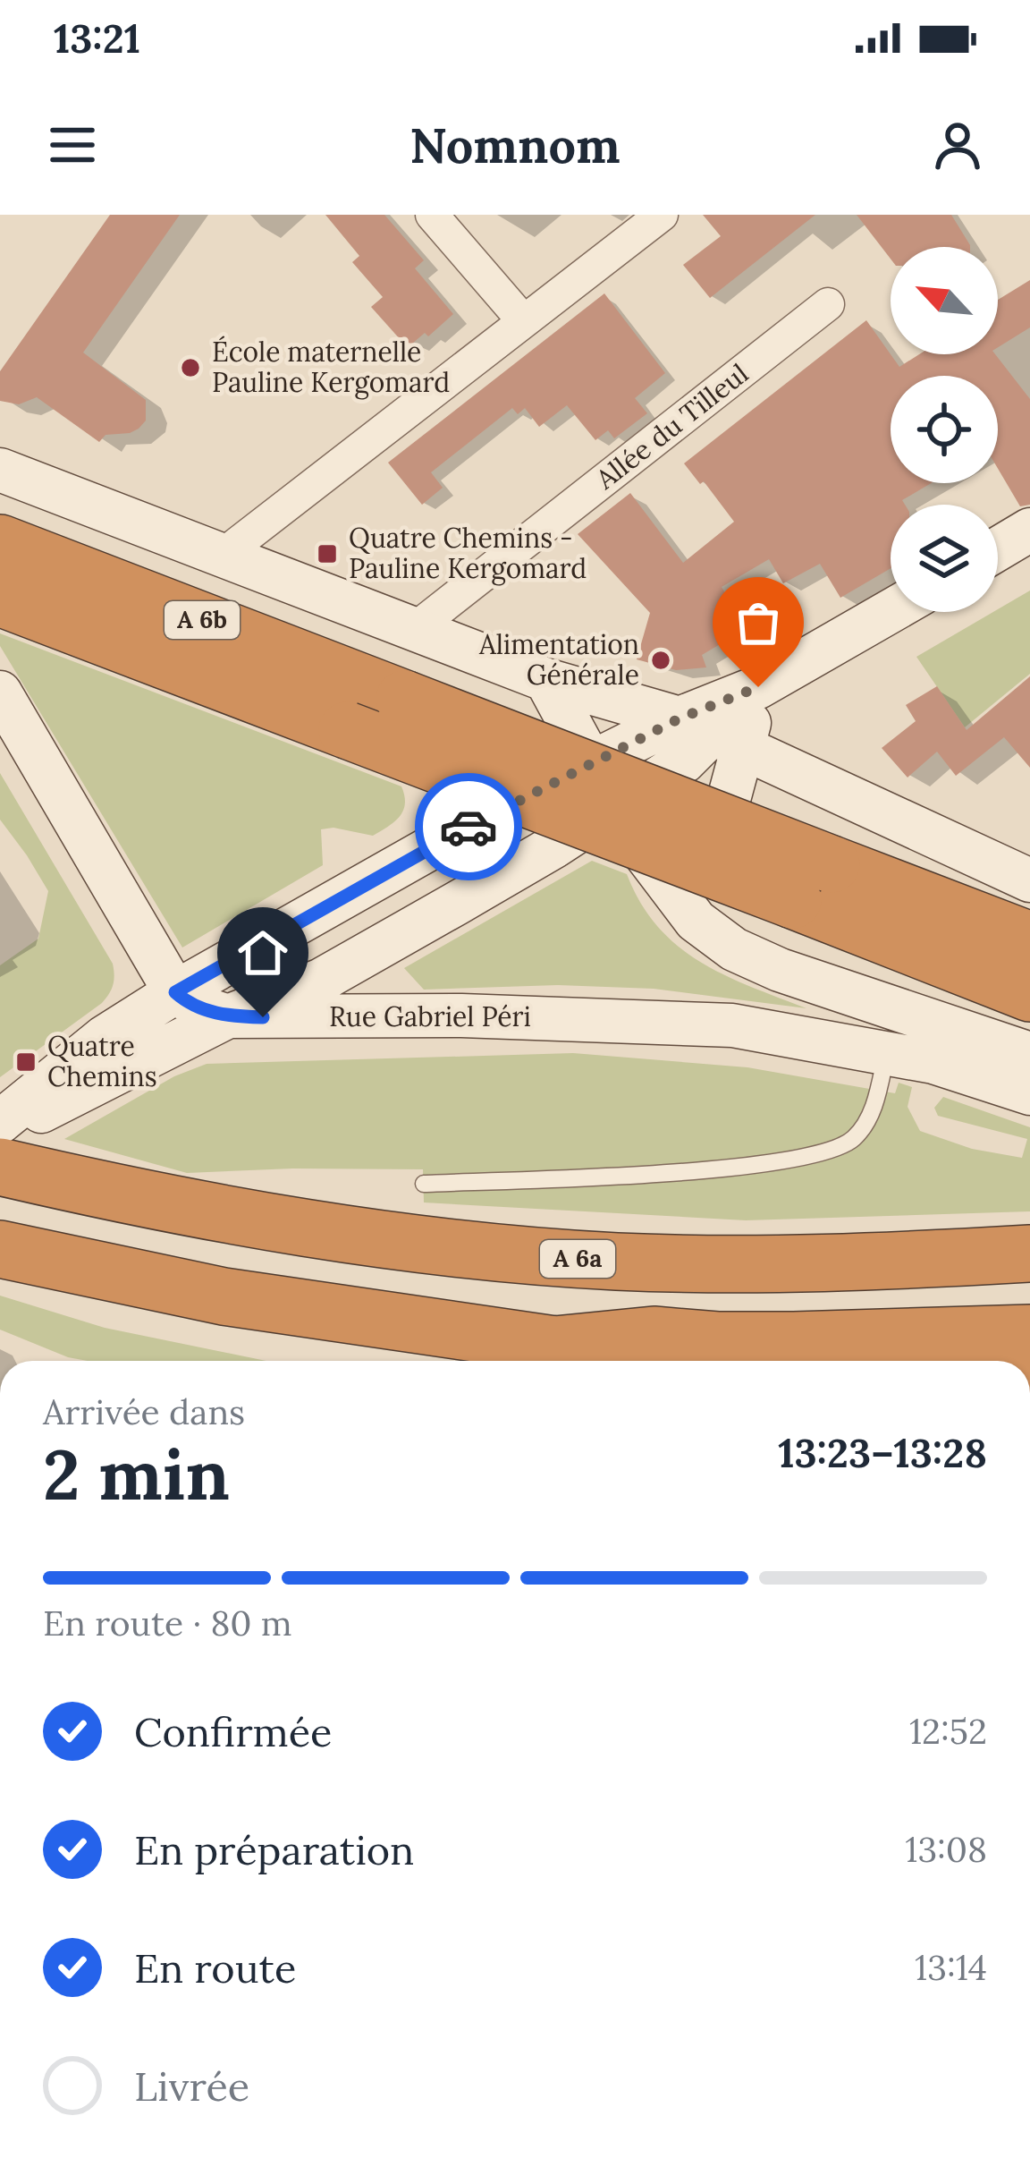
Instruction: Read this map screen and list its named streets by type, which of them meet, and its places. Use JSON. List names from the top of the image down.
{
  "streets": {
    "highway": ["A 6b", "A 6a"],
    "main road": ["Rue Gabriel Péri"],
    "street": ["Allée du Tilleul"]
  },
  "places": {
    "other": ["École maternelle Pauline Kergomard", "Alimentation Générale"],
    "transit": ["Quatre Chemins - Pauline Kergomard", "Quatre Chemins"]
  },
  "north": "top left",
  "page": {
    "status": "13:21",
    "header": "Nomnom",
    "heading": ["2 min", "Arrivée dans", "13:23–13:28"],
    "bar": "En route · 80 m",
    "list": [
      ["Confirmée", "12:52"],
      ["En préparation", "13:08"],
      ["En route", "13:14"],
      "Livrée"
    ]
  }
}
